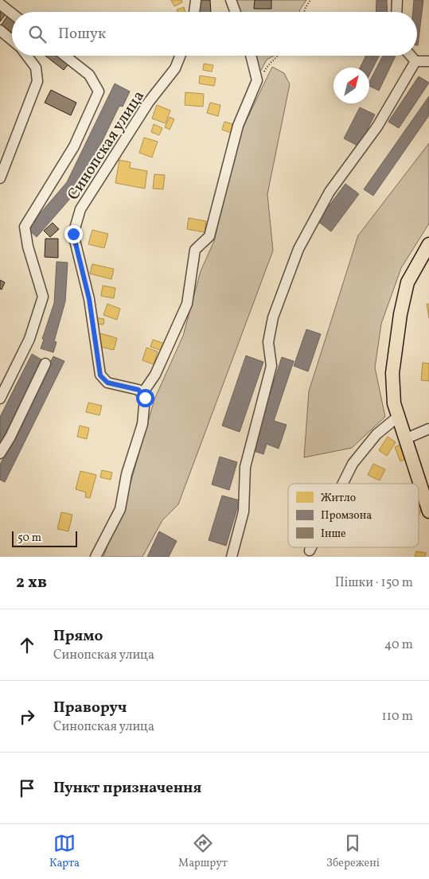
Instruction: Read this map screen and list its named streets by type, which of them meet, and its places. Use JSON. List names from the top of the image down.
{
  "streets": {
    "street": ["Синопская улица"]
  },
  "legend": ["Житло", "Промзона", "Інше"],
  "scale_bar": "50 m",
  "north": "top right",
  "page": {
    "search": "Пошук",
    "scale": "50 m",
    "heading": ["2 хв", "Пішки · 150 m"],
    "list": [
      ["Прямо", "Синопская улица", "40 m"],
      ["Праворуч", "Синопская улица", "110 m"],
      "Пункт призначення"
    ],
    "nav": ["Карта", "Маршрут", "Збережені"]
  }
}
